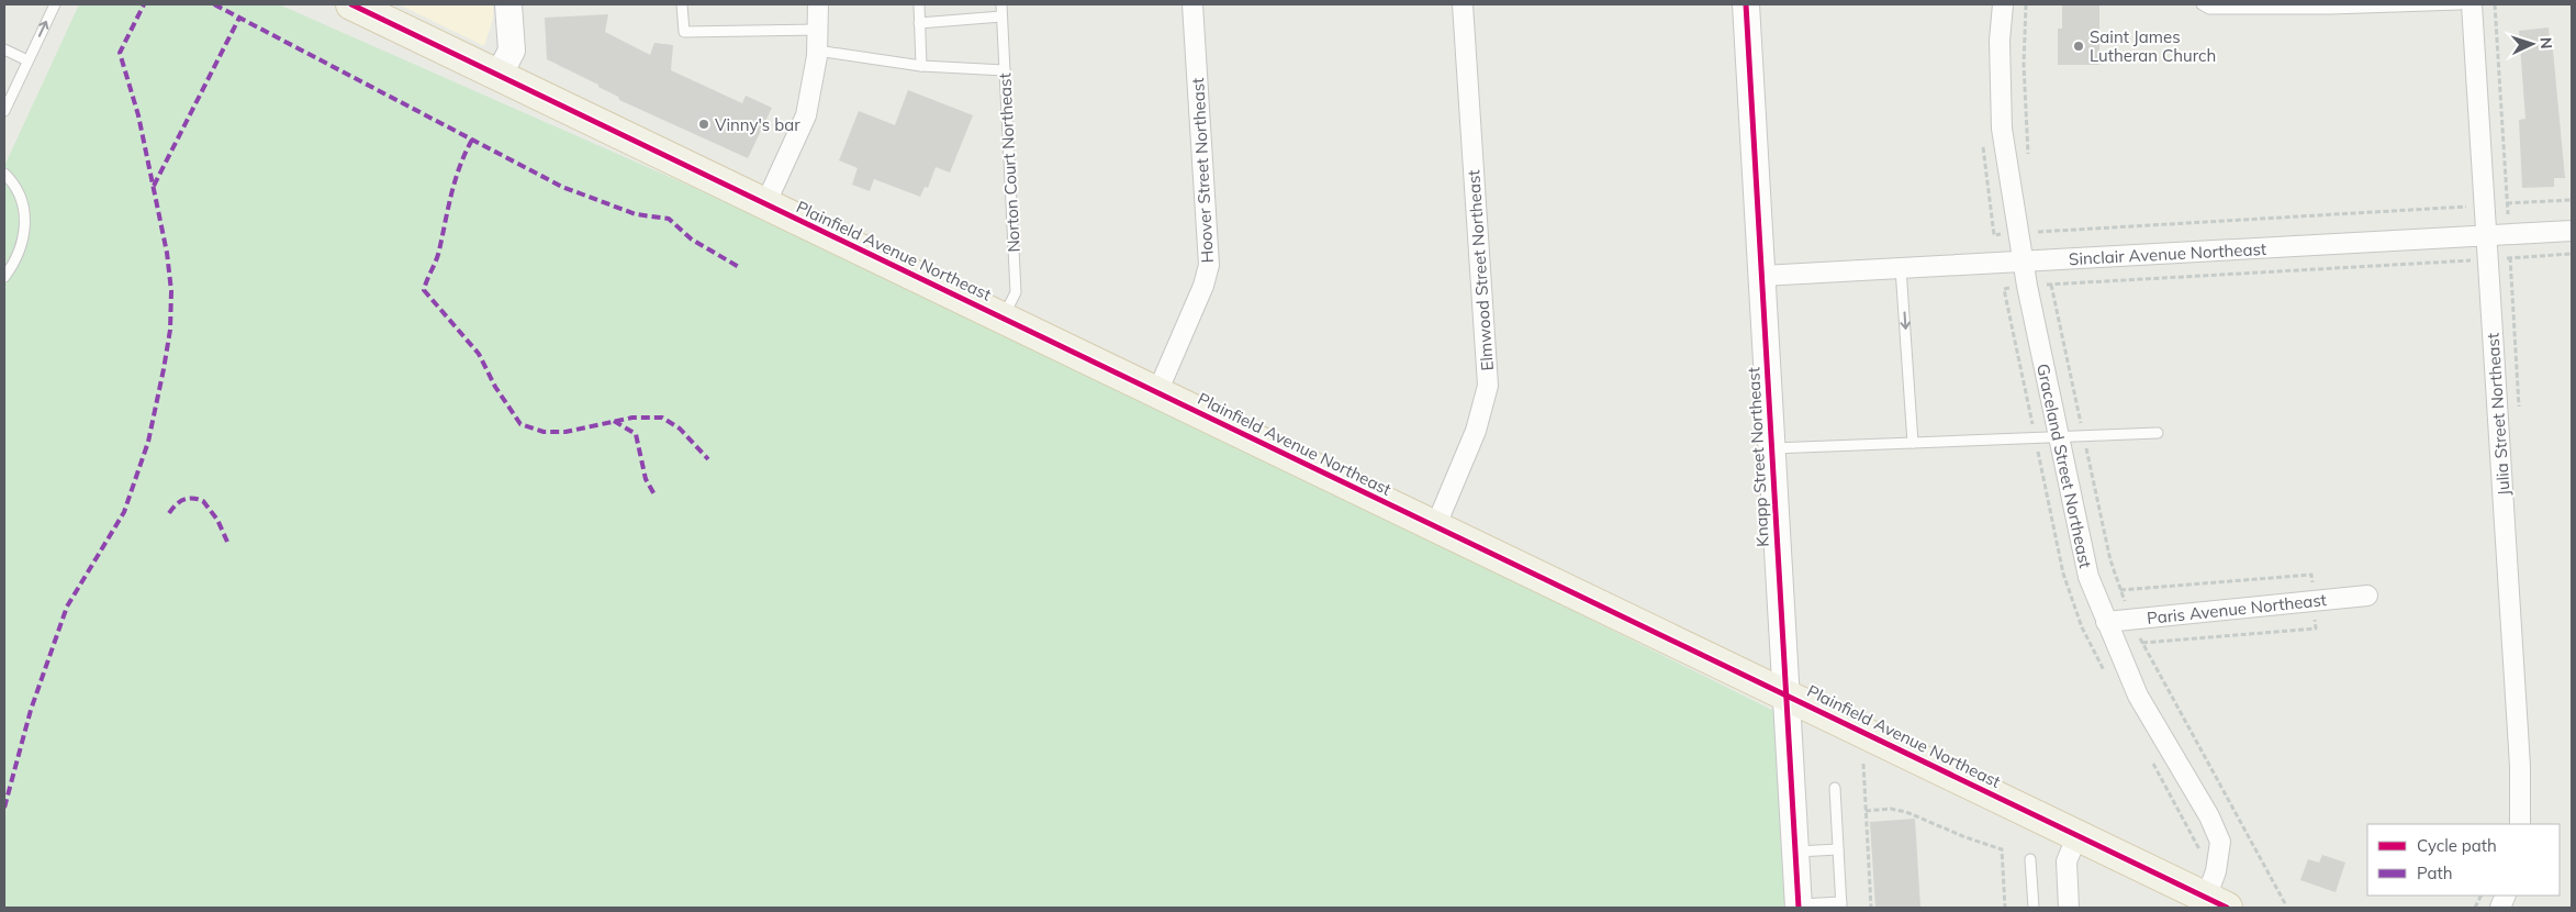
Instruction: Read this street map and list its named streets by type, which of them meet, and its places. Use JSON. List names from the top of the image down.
{
  "streets": {
    "main road": ["Plainfield Avenue Northeast"],
    "street": [
      "Hoover Street Northeast",
      "Sinclair Avenue Northeast",
      "Elmwood Street Northeast",
      "Julia Street Northeast",
      "Knapp Street Northeast",
      "Graceland Street Northeast",
      "Paris Avenue Northeast"
    ],
    "lane": ["Norton Court Northeast"]
  },
  "crossings": [
    ["Norton Court Northeast", "Plainfield Avenue Northeast"],
    ["Hoover Street Northeast", "Plainfield Avenue Northeast"],
    ["Plainfield Avenue Northeast", "Elmwood Street Northeast"],
    ["Plainfield Avenue Northeast", "Knapp Street Northeast"],
    ["Plainfield Avenue Northeast", "Graceland Street Northeast"],
    ["Sinclair Avenue Northeast", "Julia Street Northeast"],
    ["Sinclair Avenue Northeast", "Knapp Street Northeast"],
    ["Sinclair Avenue Northeast", "Graceland Street Northeast"],
    ["Graceland Street Northeast", "Paris Avenue Northeast"]
  ],
  "places": ["Saint James Lutheran Church", "Vinny's bar"],
  "legend": ["Cycle path", "Path"],
  "north": "right"
}
